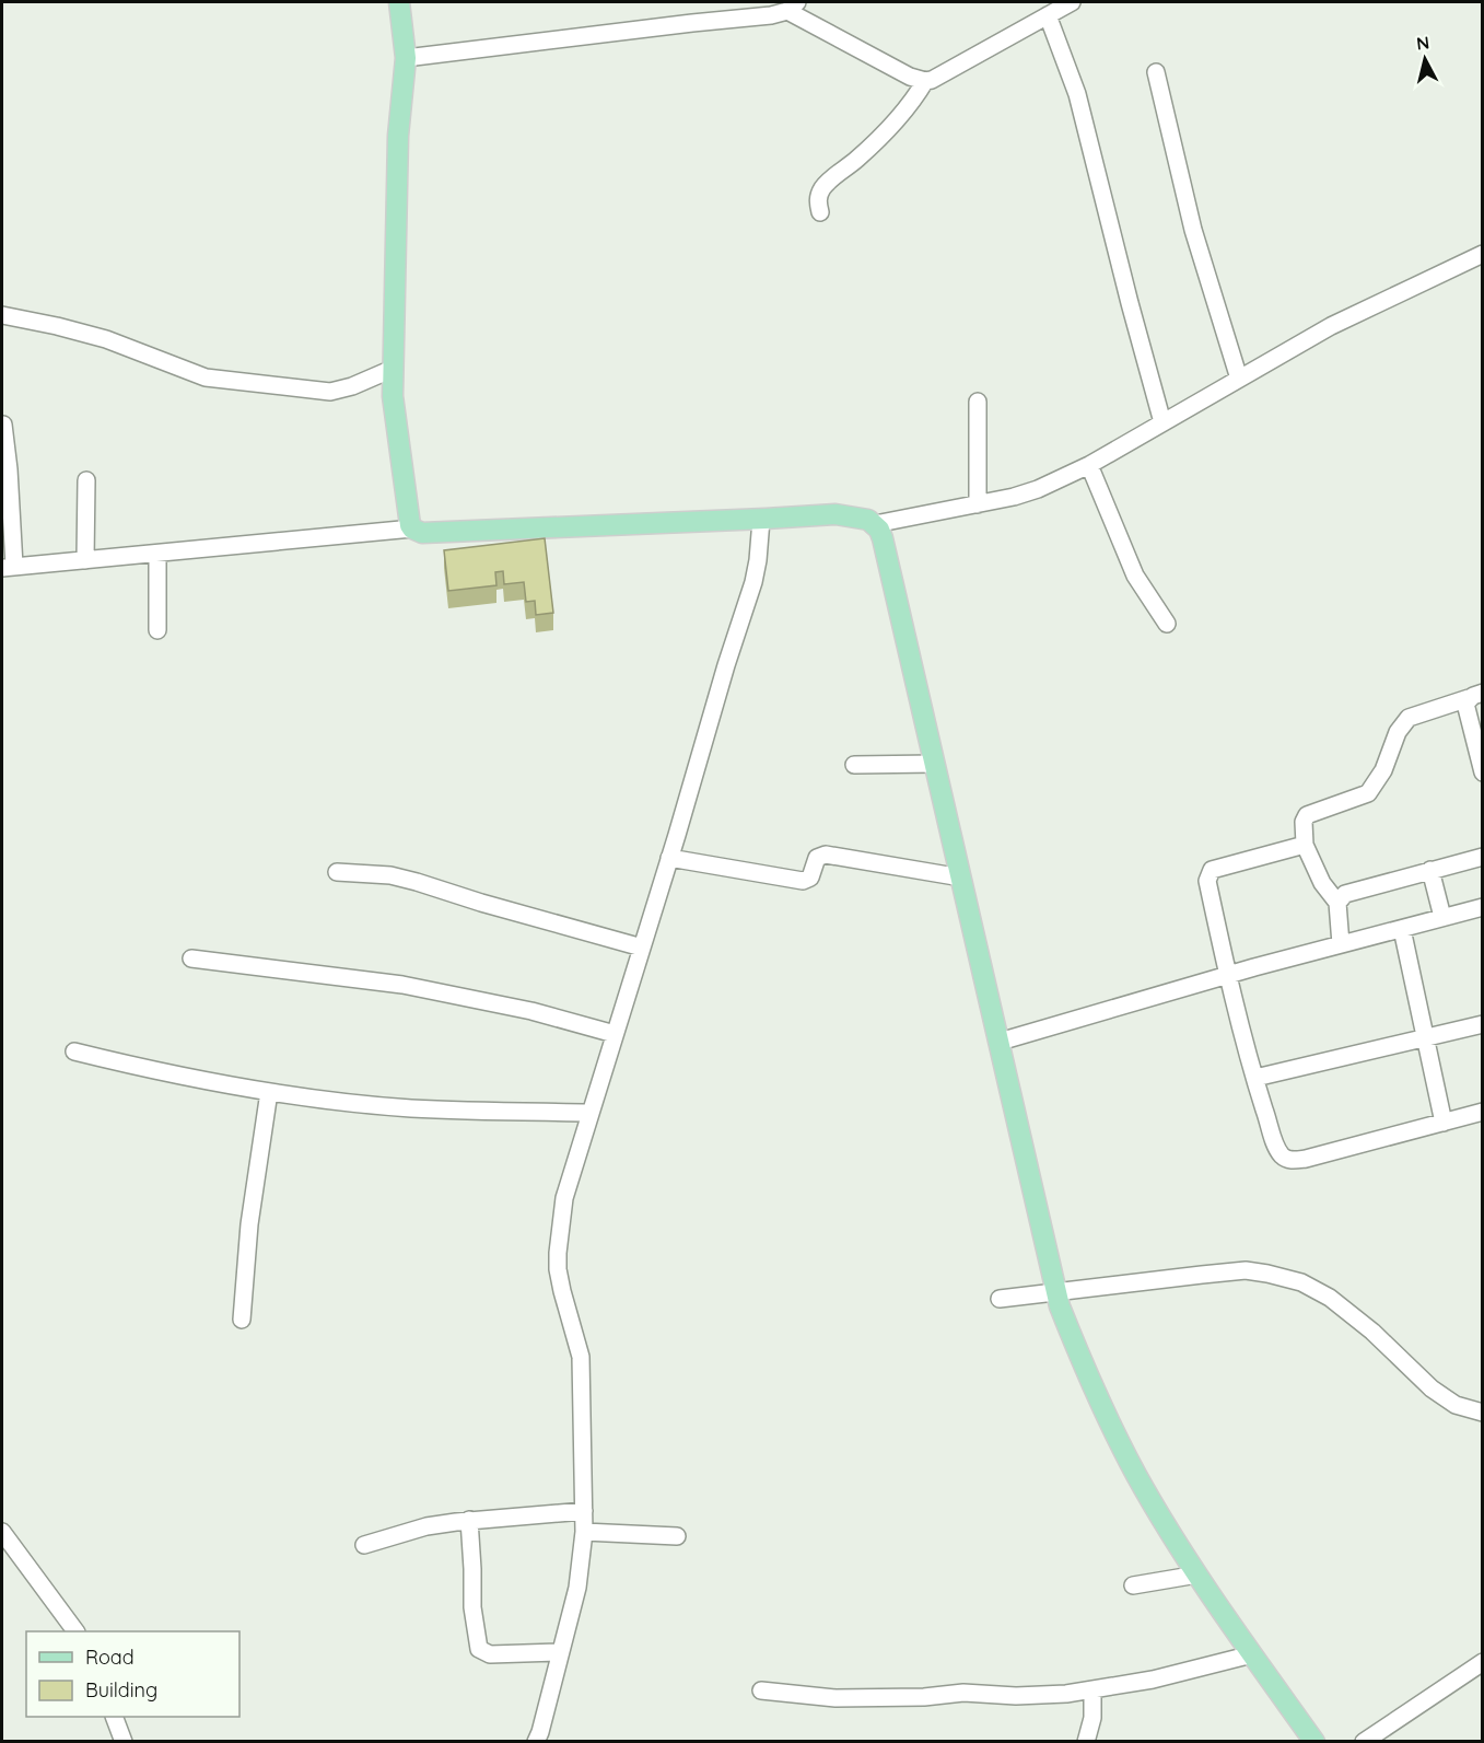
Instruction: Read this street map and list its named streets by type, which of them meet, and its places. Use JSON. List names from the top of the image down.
{
  "legend": ["Road", "Building"],
  "north": "top"
}
